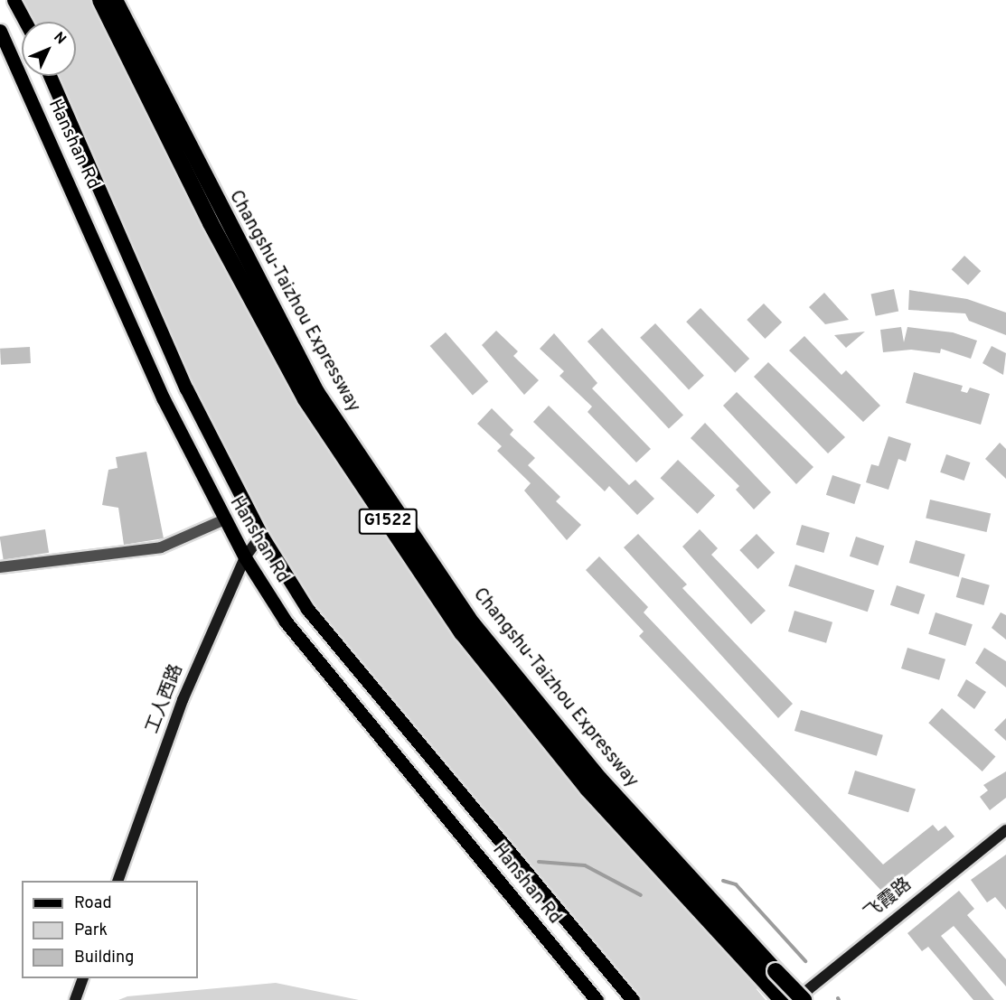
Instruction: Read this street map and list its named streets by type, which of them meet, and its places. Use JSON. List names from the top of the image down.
{
  "streets": {
    "highway": ["Changshu-Taizhou Expressway", "G1522"],
    "main road": ["Hanshan Rd", "工人西路", "飞霞路"]
  },
  "crossings": [
    ["Hanshan Rd", "工人西路"]
  ],
  "legend": ["Road", "Park", "Building"],
  "north": "top right"
}
